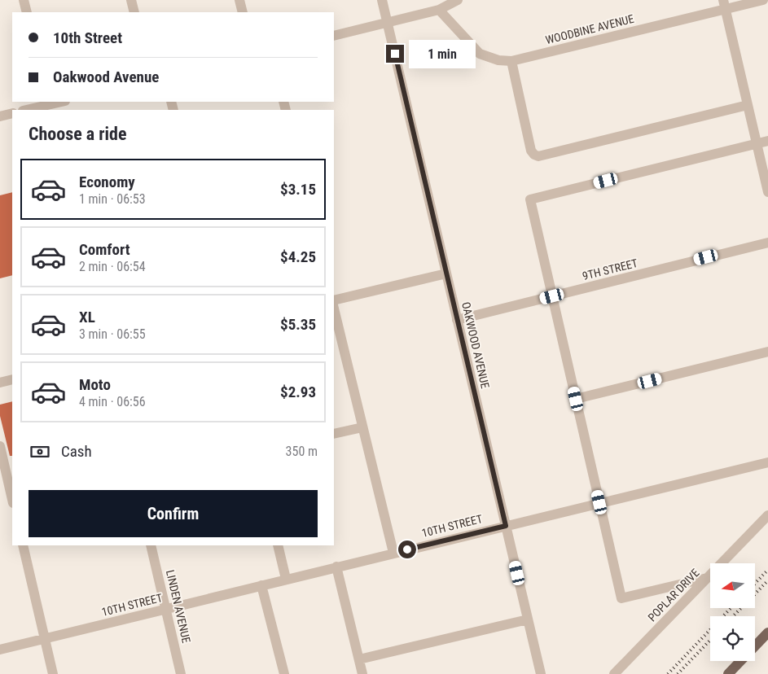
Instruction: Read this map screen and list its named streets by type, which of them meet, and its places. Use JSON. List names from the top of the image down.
{
  "streets": {
    "street": [
      "WOODBINE AVENUE",
      "9TH STREET",
      "OAKWOOD AVENUE",
      "10TH STREET",
      "POPLAR DRIVE",
      "LINDEN AVENUE"
    ]
  },
  "crossings": [
    ["9TH STREET", "OAKWOOD AVENUE"],
    ["OAKWOOD AVENUE", "10TH STREET"],
    ["10TH STREET", "LINDEN AVENUE"]
  ],
  "north": "left",
  "page": {
    "banner": ["10th Street", "Oakwood Avenue"],
    "bubble": "1 min",
    "heading": "Choose a ride",
    "list": [
      {
        "name": "Economy",
        "note": "1 min · 06:53",
        "value": "$3.15"
      },
      {
        "name": "Comfort",
        "note": "2 min · 06:54",
        "value": "$4.25"
      },
      {
        "name": "XL",
        "note": "3 min · 06:55",
        "value": "$5.35"
      },
      {
        "name": "Moto",
        "note": "4 min · 06:56",
        "value": "$2.93"
      }
    ],
    "pay": ["Cash", "350 m"],
    "buttons": "Confirm"
  }
}
